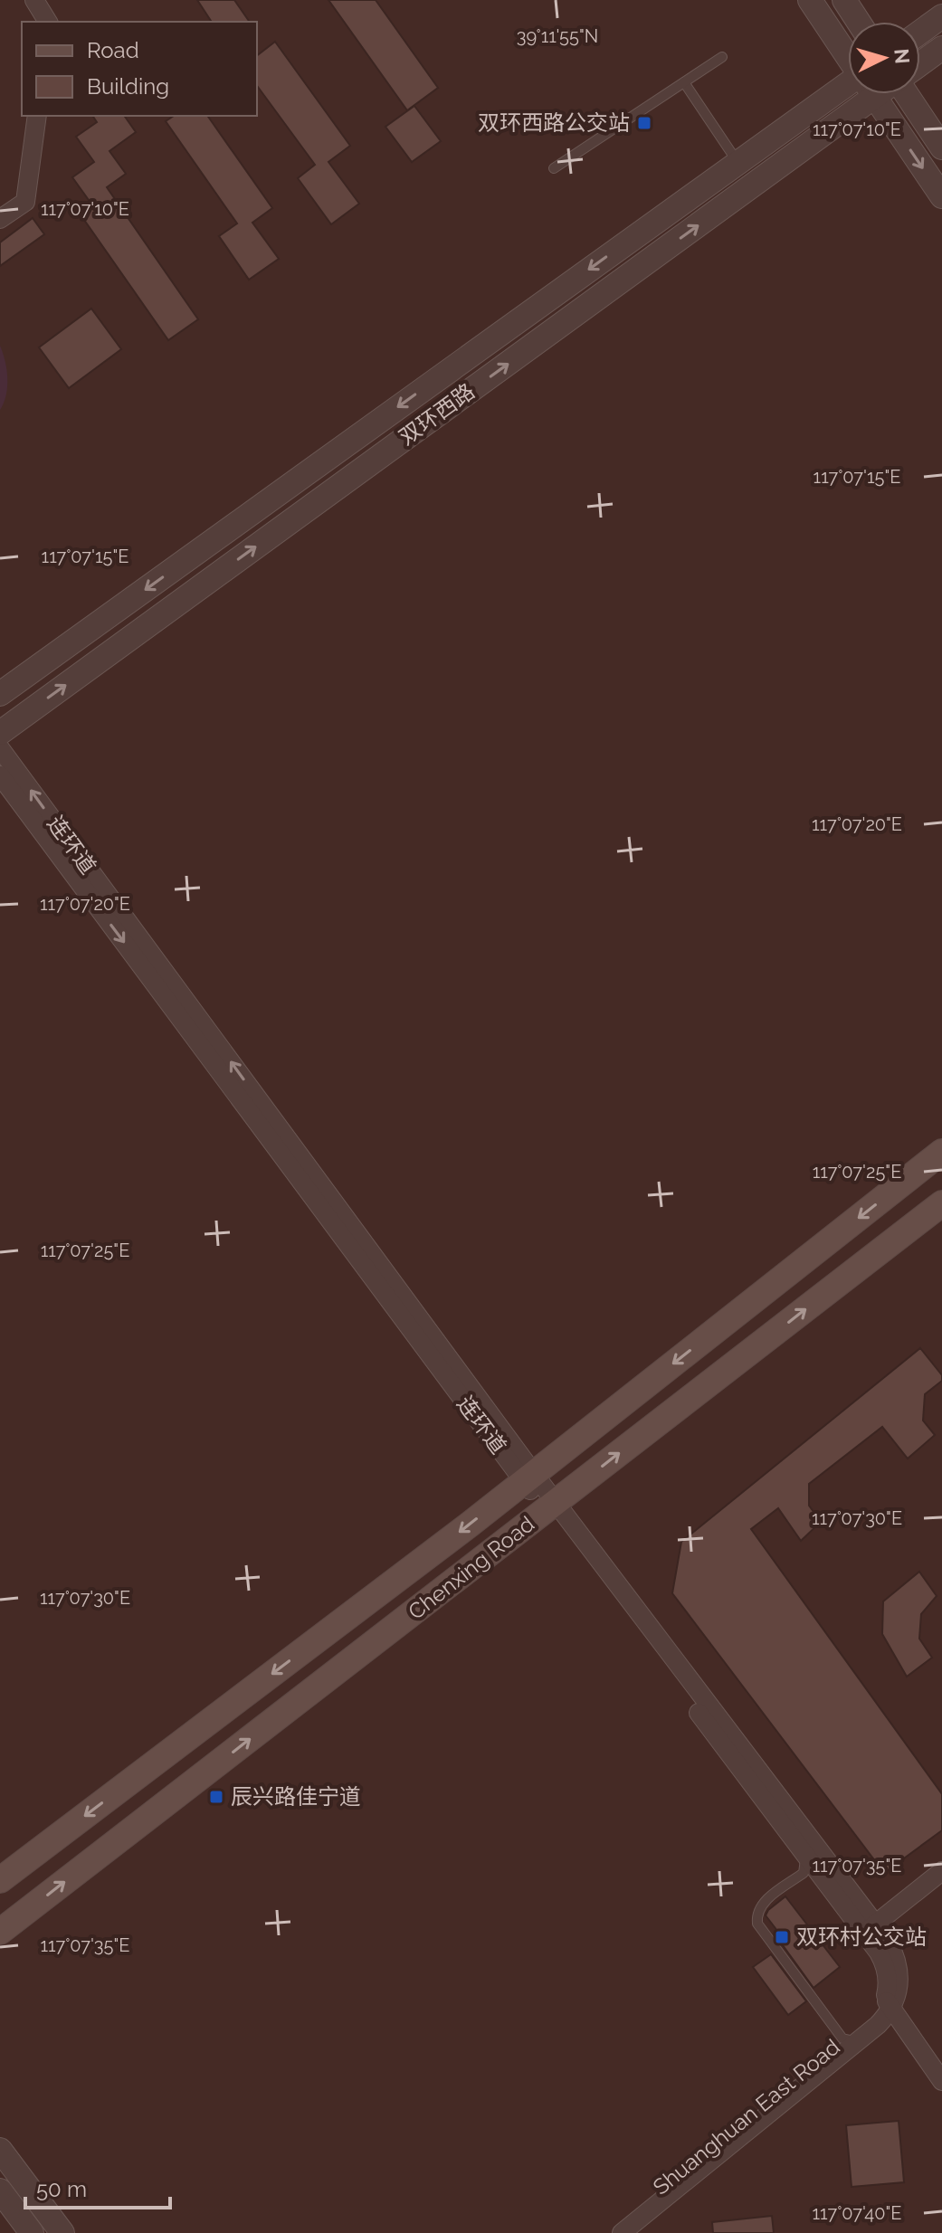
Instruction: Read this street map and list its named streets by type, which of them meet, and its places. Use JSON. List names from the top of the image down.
{
  "streets": {
    "main road": ["Chenxing Road"],
    "street": ["双环西路", "连环道", "Shuanghuan East Road"]
  },
  "crossings": [
    ["连环道", "Chenxing Road"]
  ],
  "places": {
    "transit": ["双环西路公交站", "辰兴路佳宁道", "双环村公交站"]
  },
  "legend": ["Road", "Building"],
  "scale_bar": "50 m",
  "north": "right",
  "coordinates": [
    "39°11'55\"N",
    "117°07'10\"E",
    "117°07'15\"E",
    "117°07'20\"E",
    "117°07'25\"E",
    "117°07'30\"E",
    "117°07'35\"E",
    "117°07'40\"E"
  ]
}
